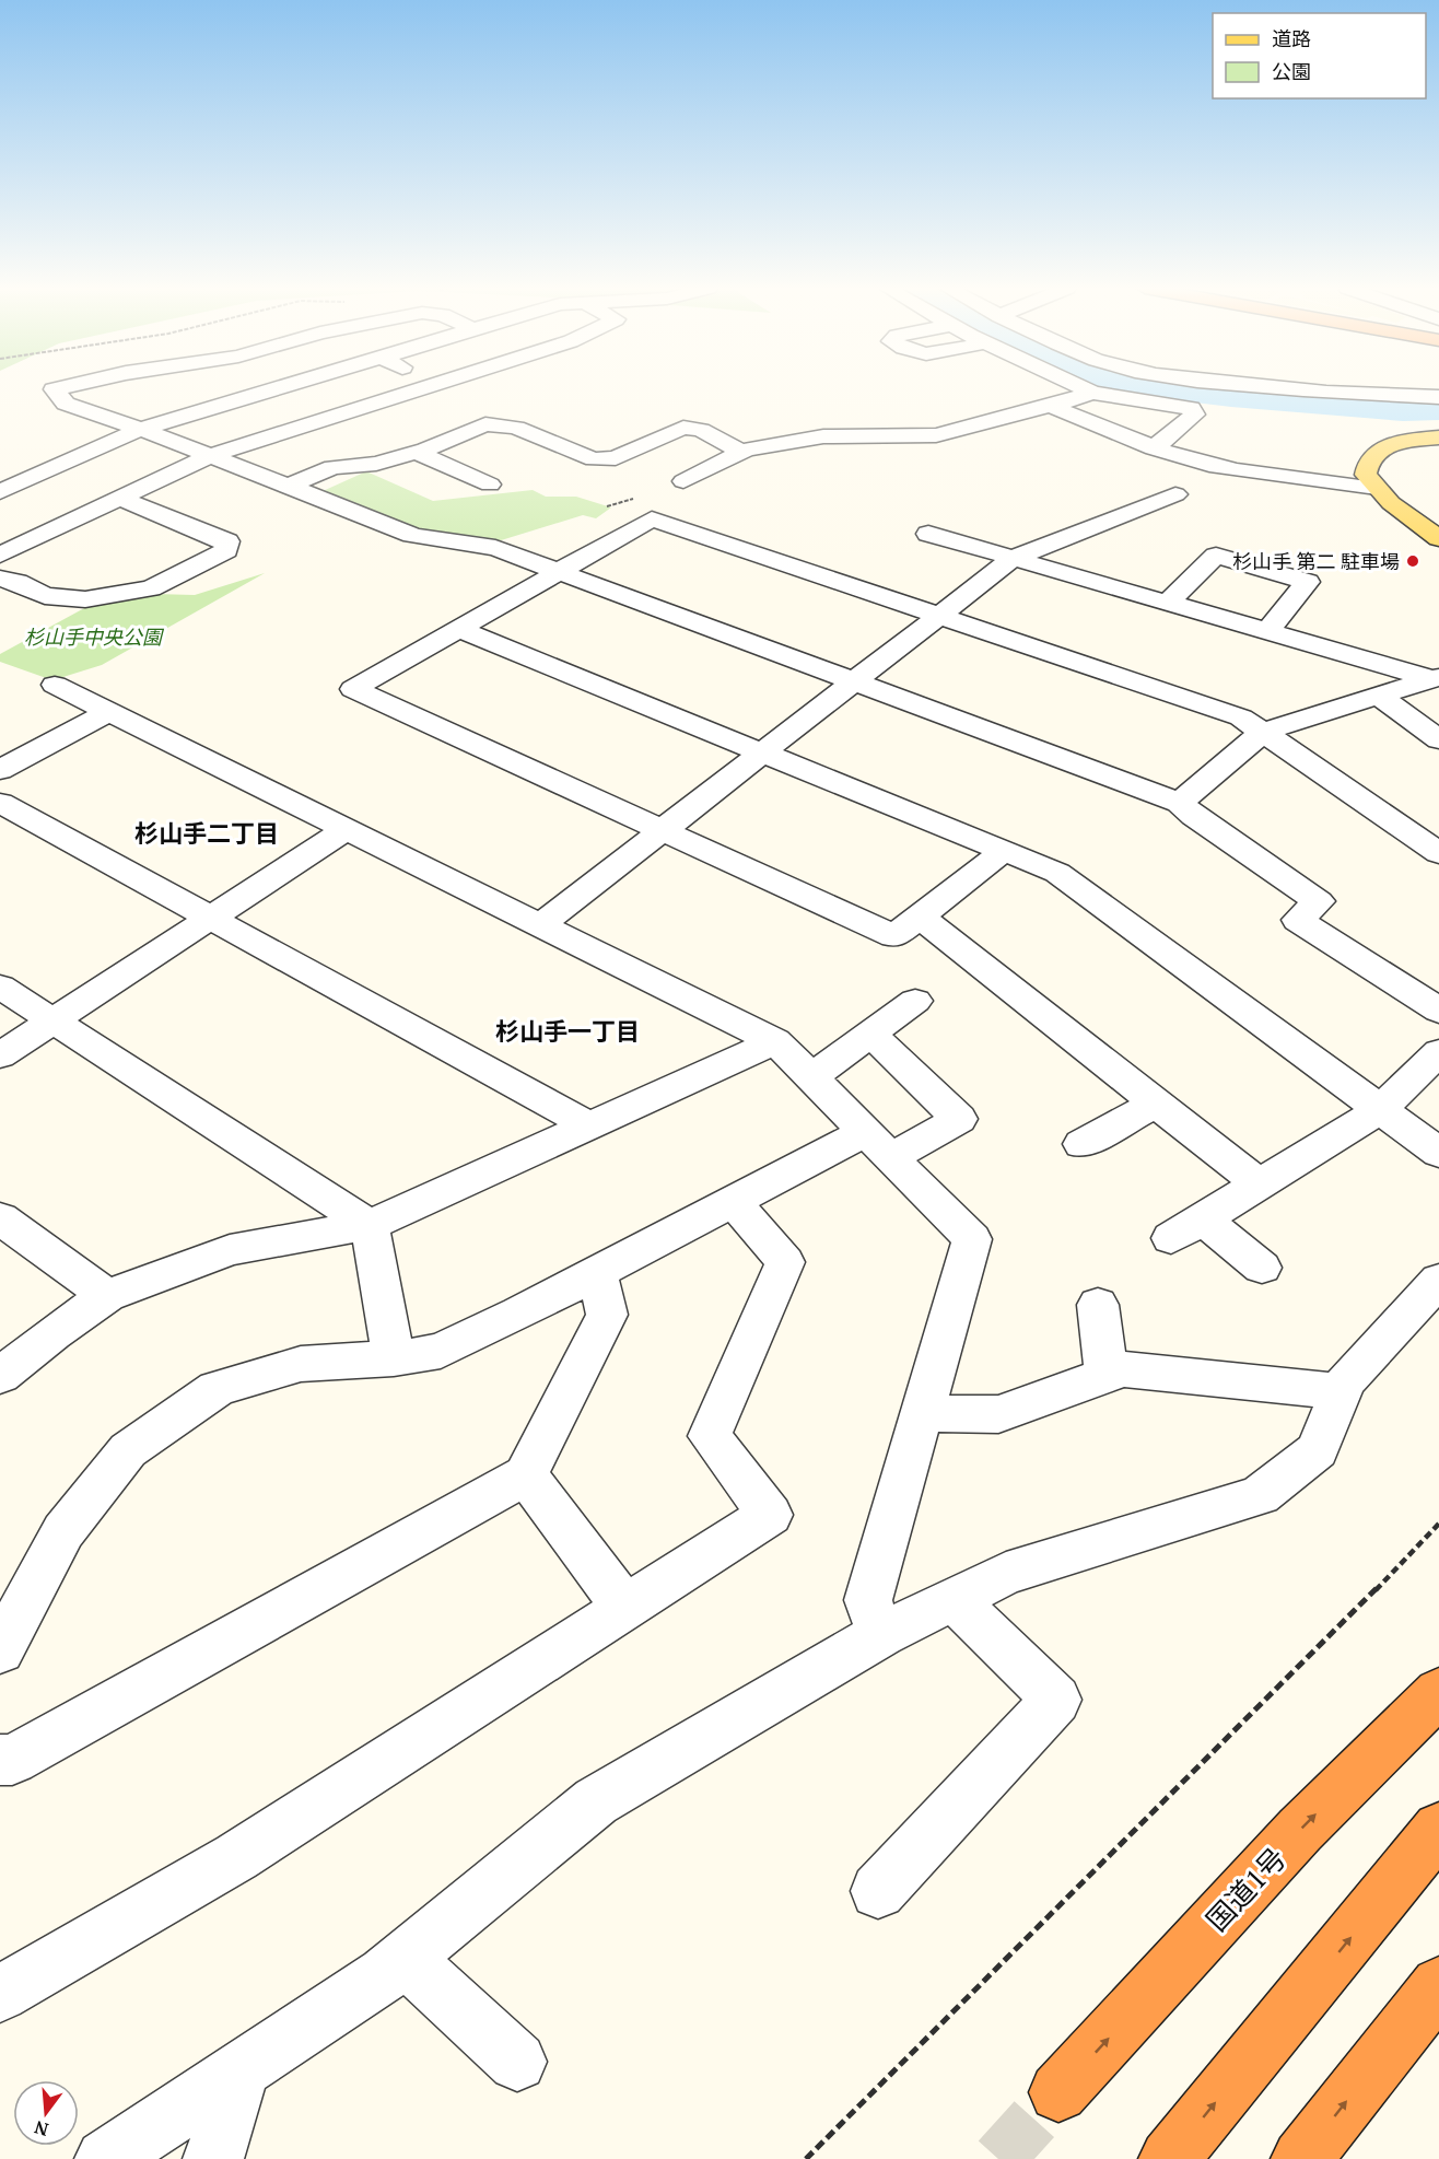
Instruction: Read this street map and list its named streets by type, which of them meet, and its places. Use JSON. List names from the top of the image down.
{
  "streets": {
    "highway": ["国道1号"]
  },
  "districts": ["杉山手二丁目", "杉山手一丁目"],
  "parks": ["杉山手中央公園"],
  "places": ["杉山手 第二 駐車場"],
  "legend": ["道路", "公園"],
  "north": "bottom"
}
